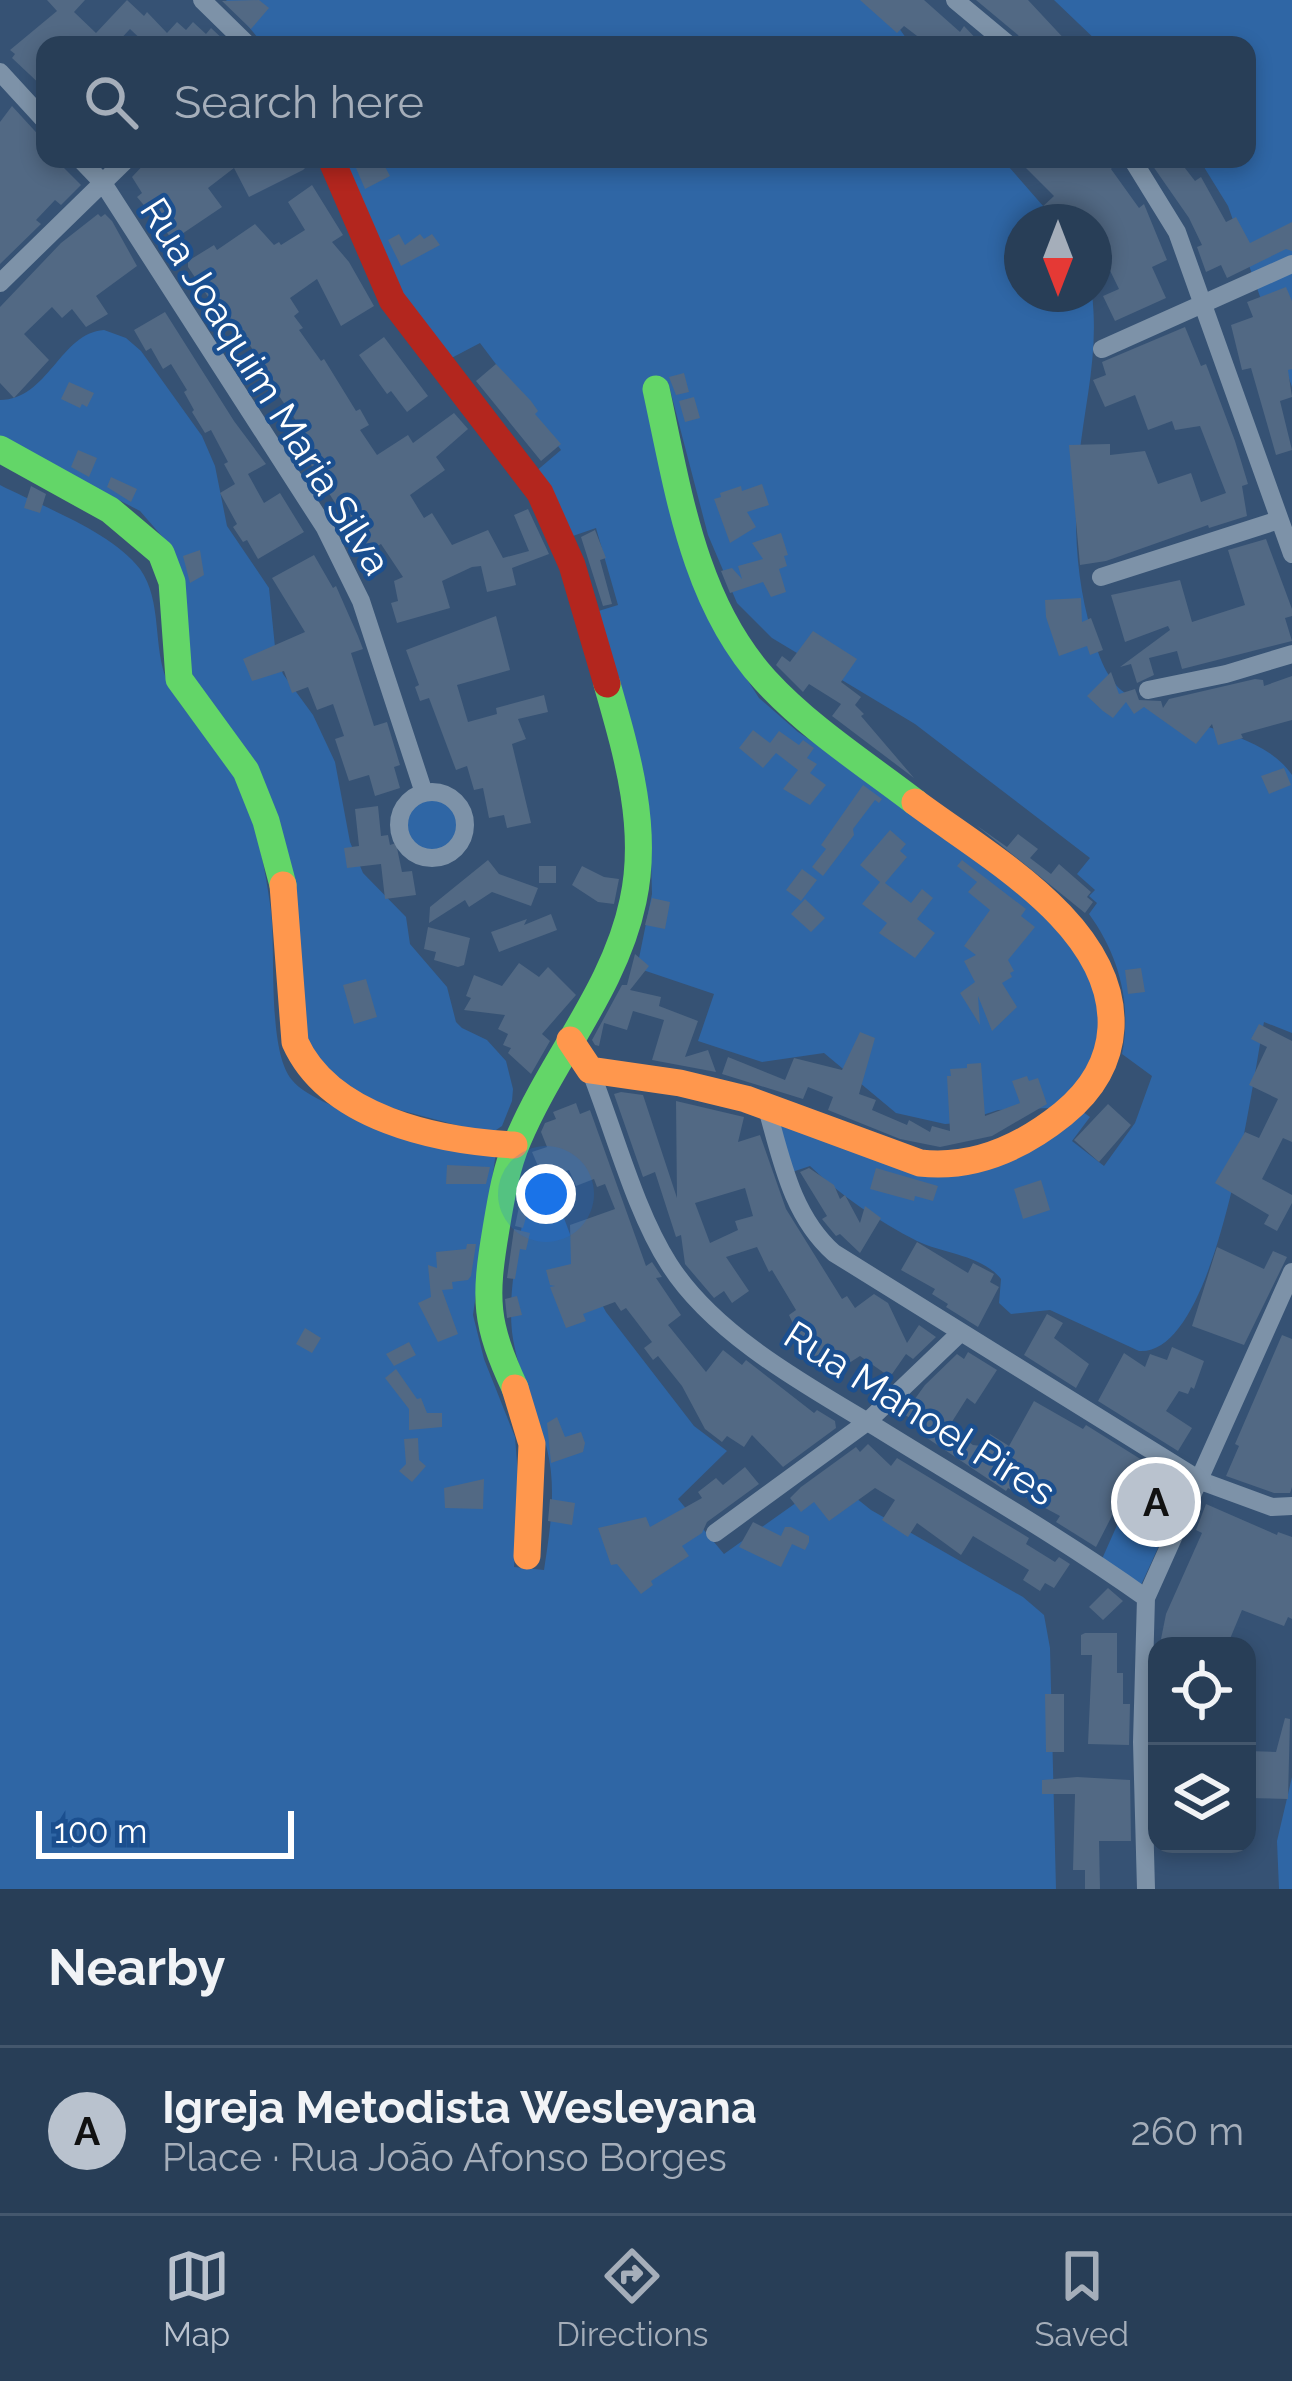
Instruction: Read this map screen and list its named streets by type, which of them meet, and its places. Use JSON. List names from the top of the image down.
{
  "streets": {
    "street": ["Rua Joaquim Maria Silva", "Rua Manoel Pires"]
  },
  "scale_bar": "100 m",
  "north": "bottom",
  "page": {
    "search": "Search here",
    "pins": "A",
    "scale": "100 m",
    "heading": "Nearby",
    "list": [
      {
        "mark": "A",
        "name": "Igreja Metodista Wesleyana",
        "note": "Place · Rua João Afonso Borges",
        "value": "260 m"
      }
    ],
    "nav": ["Map", "Directions", "Saved"]
  }
}
